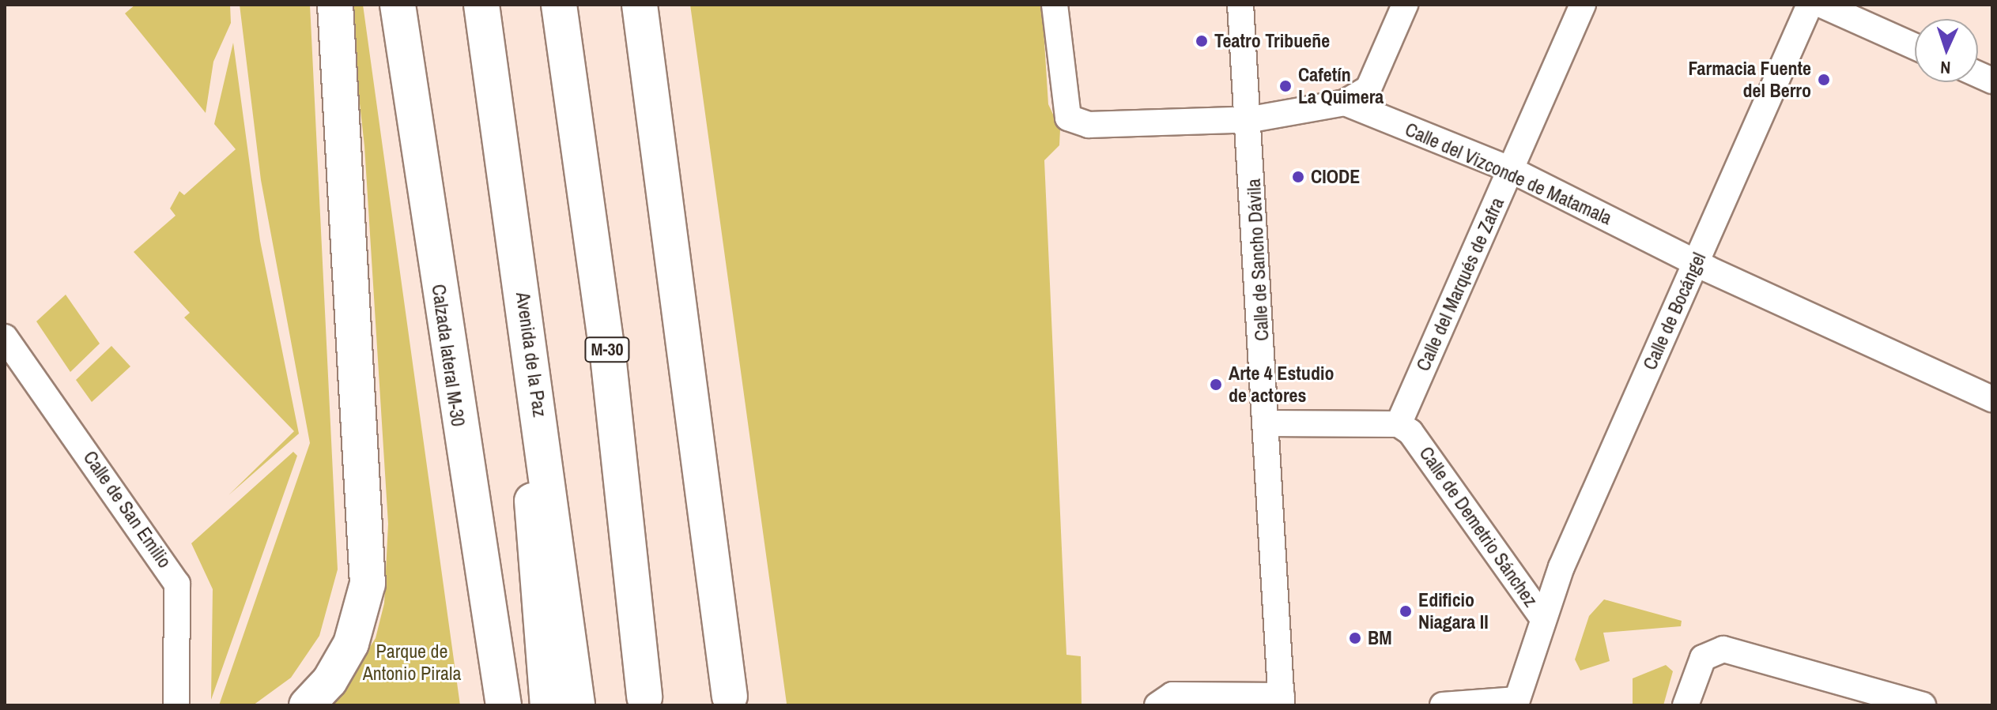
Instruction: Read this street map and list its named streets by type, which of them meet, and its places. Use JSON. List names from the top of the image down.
{
  "streets": {
    "highway": ["M-30", "Avenida de la Paz", "Calzada lateral M-30"],
    "street": [
      "Calle del Vizconde de Matamala",
      "Calle de Sancho Dávila",
      "Calle del Marqués de Zafra",
      "Calle de Bocángel",
      "Calle de San Emilio",
      "Calle de Demetrio Sánchez"
    ]
  },
  "crossings": [
    ["Calle del Vizconde de Matamala", "Calle del Marqués de Zafra"],
    ["Calle del Vizconde de Matamala", "Calle de Bocángel"],
    ["Calle del Marqués de Zafra", "Calle de Demetrio Sánchez"],
    ["Calle de Bocángel", "Calle de Demetrio Sánchez"]
  ],
  "parks": ["Parque de Antonio Pirala"],
  "places": [
    "Teatro Tribueñe",
    "Farmacia Fuente del Berro",
    "Cafetín La Quimera",
    "CIODE",
    "Arte 4 Estudio de actores",
    "Edificio Niagara II",
    "BM"
  ],
  "north": "bottom"
}
